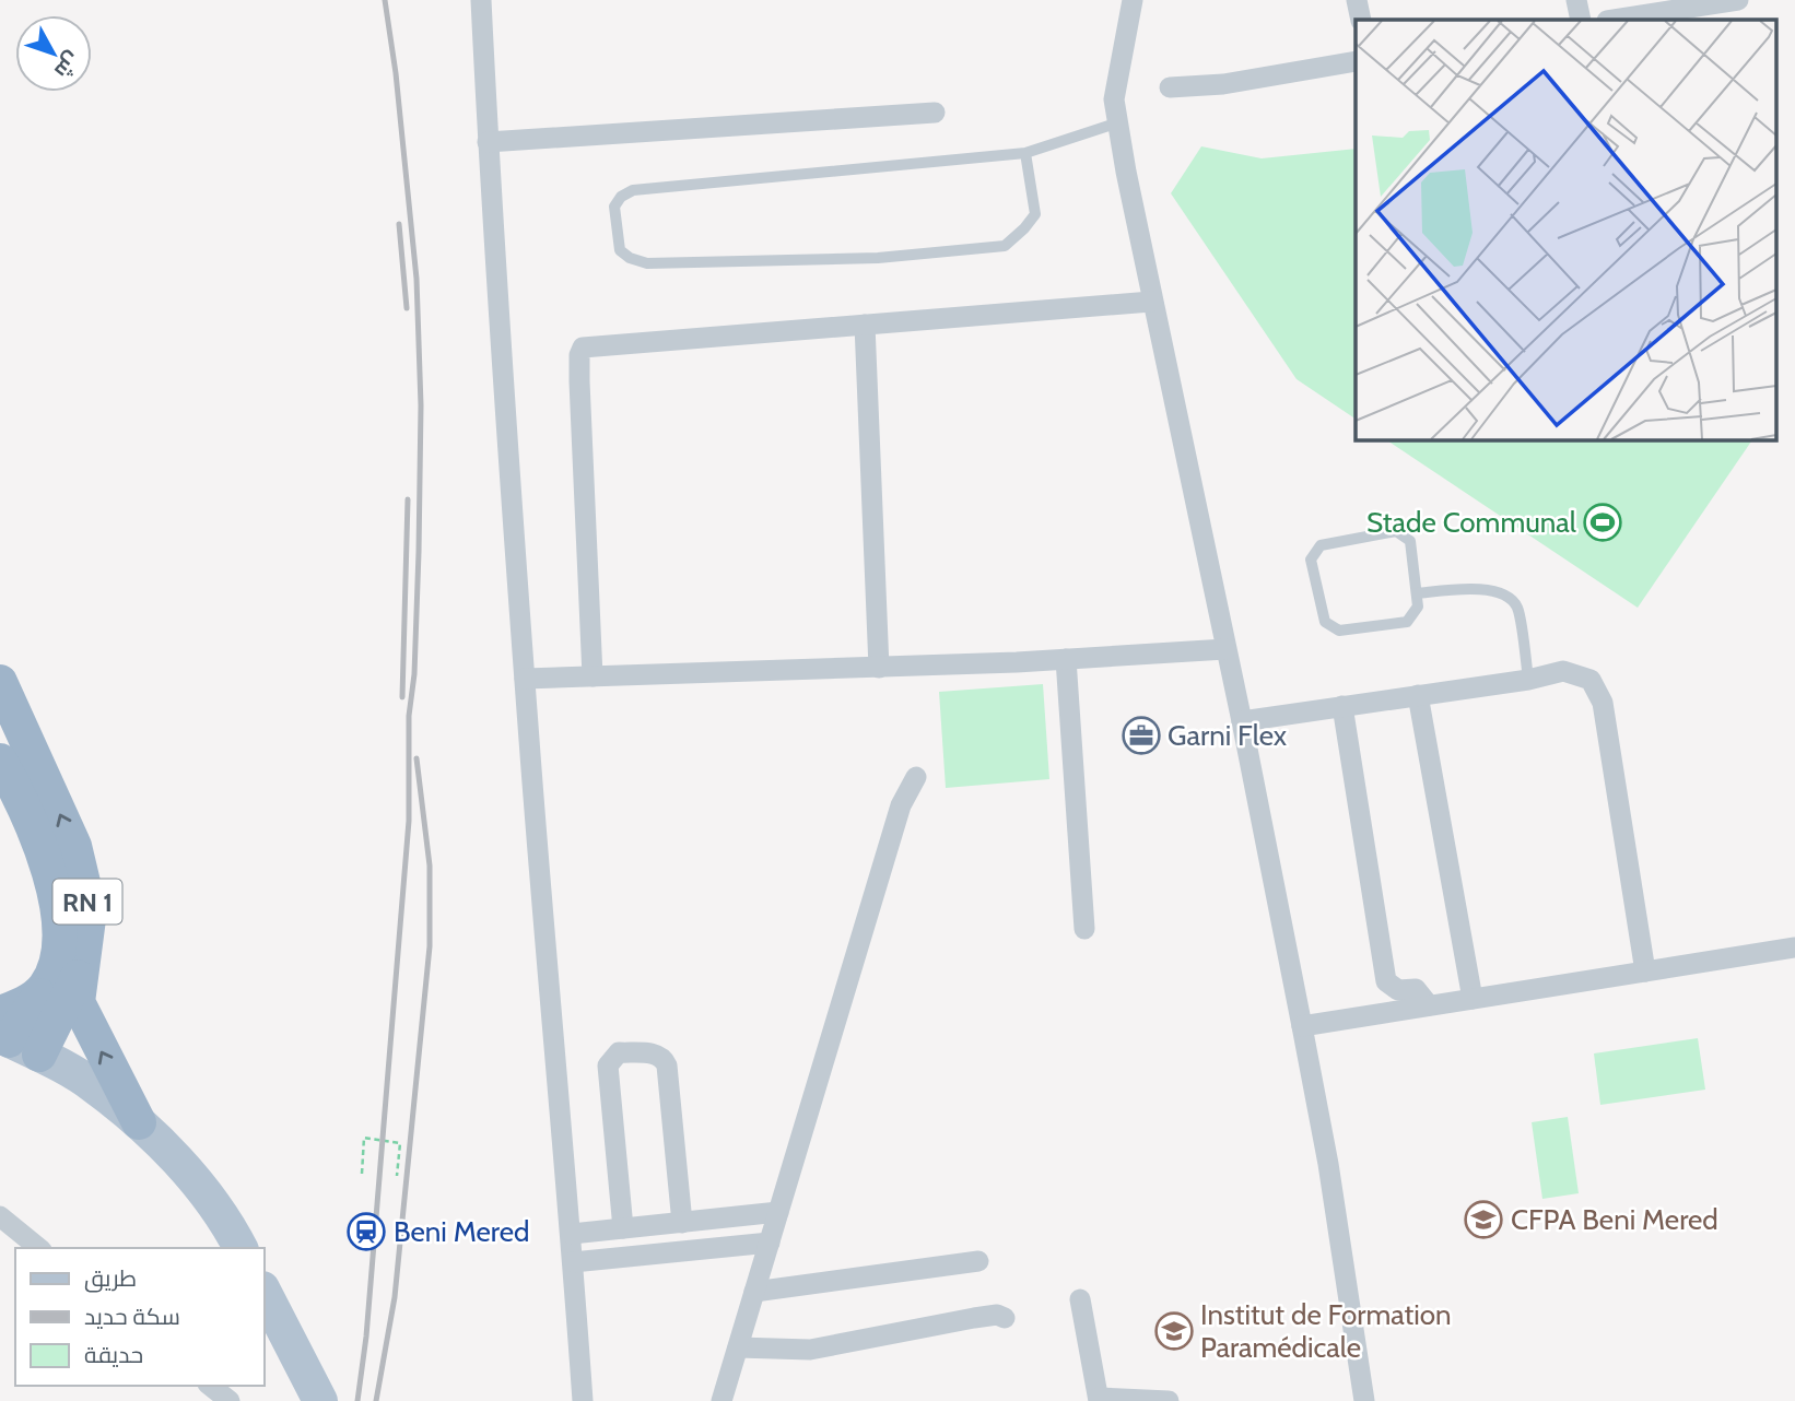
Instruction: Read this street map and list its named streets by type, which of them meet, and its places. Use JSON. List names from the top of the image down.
{
  "streets": {
    "highway": ["RN 1"]
  },
  "places": {
    "sports": ["Stade Communal"],
    "office": ["Garni Flex"],
    "school or university": ["CFPA Beni Mered", "Institut de Formation Paramédicale"],
    "station": ["Beni Mered"]
  },
  "legend": ["طريق", "سكة حديد", "حديقة"],
  "north": "bottom right"
}
